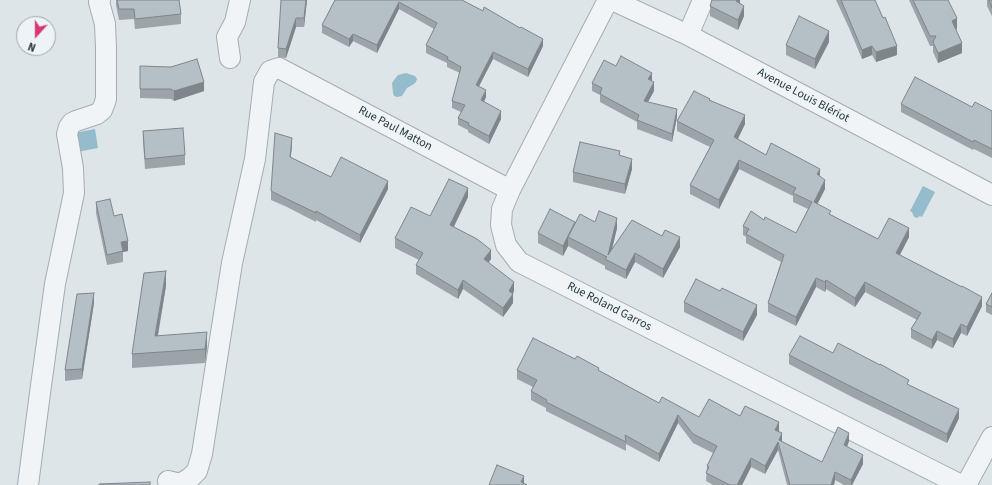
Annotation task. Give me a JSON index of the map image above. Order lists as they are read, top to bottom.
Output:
{
  "streets": {
    "street": ["Avenue Louis Blériot", "Rue Paul Matton", "Rue Roland Garros"]
  },
  "crossings": [
    ["Rue Paul Matton", "Rue Roland Garros"]
  ],
  "north": "bottom"
}
